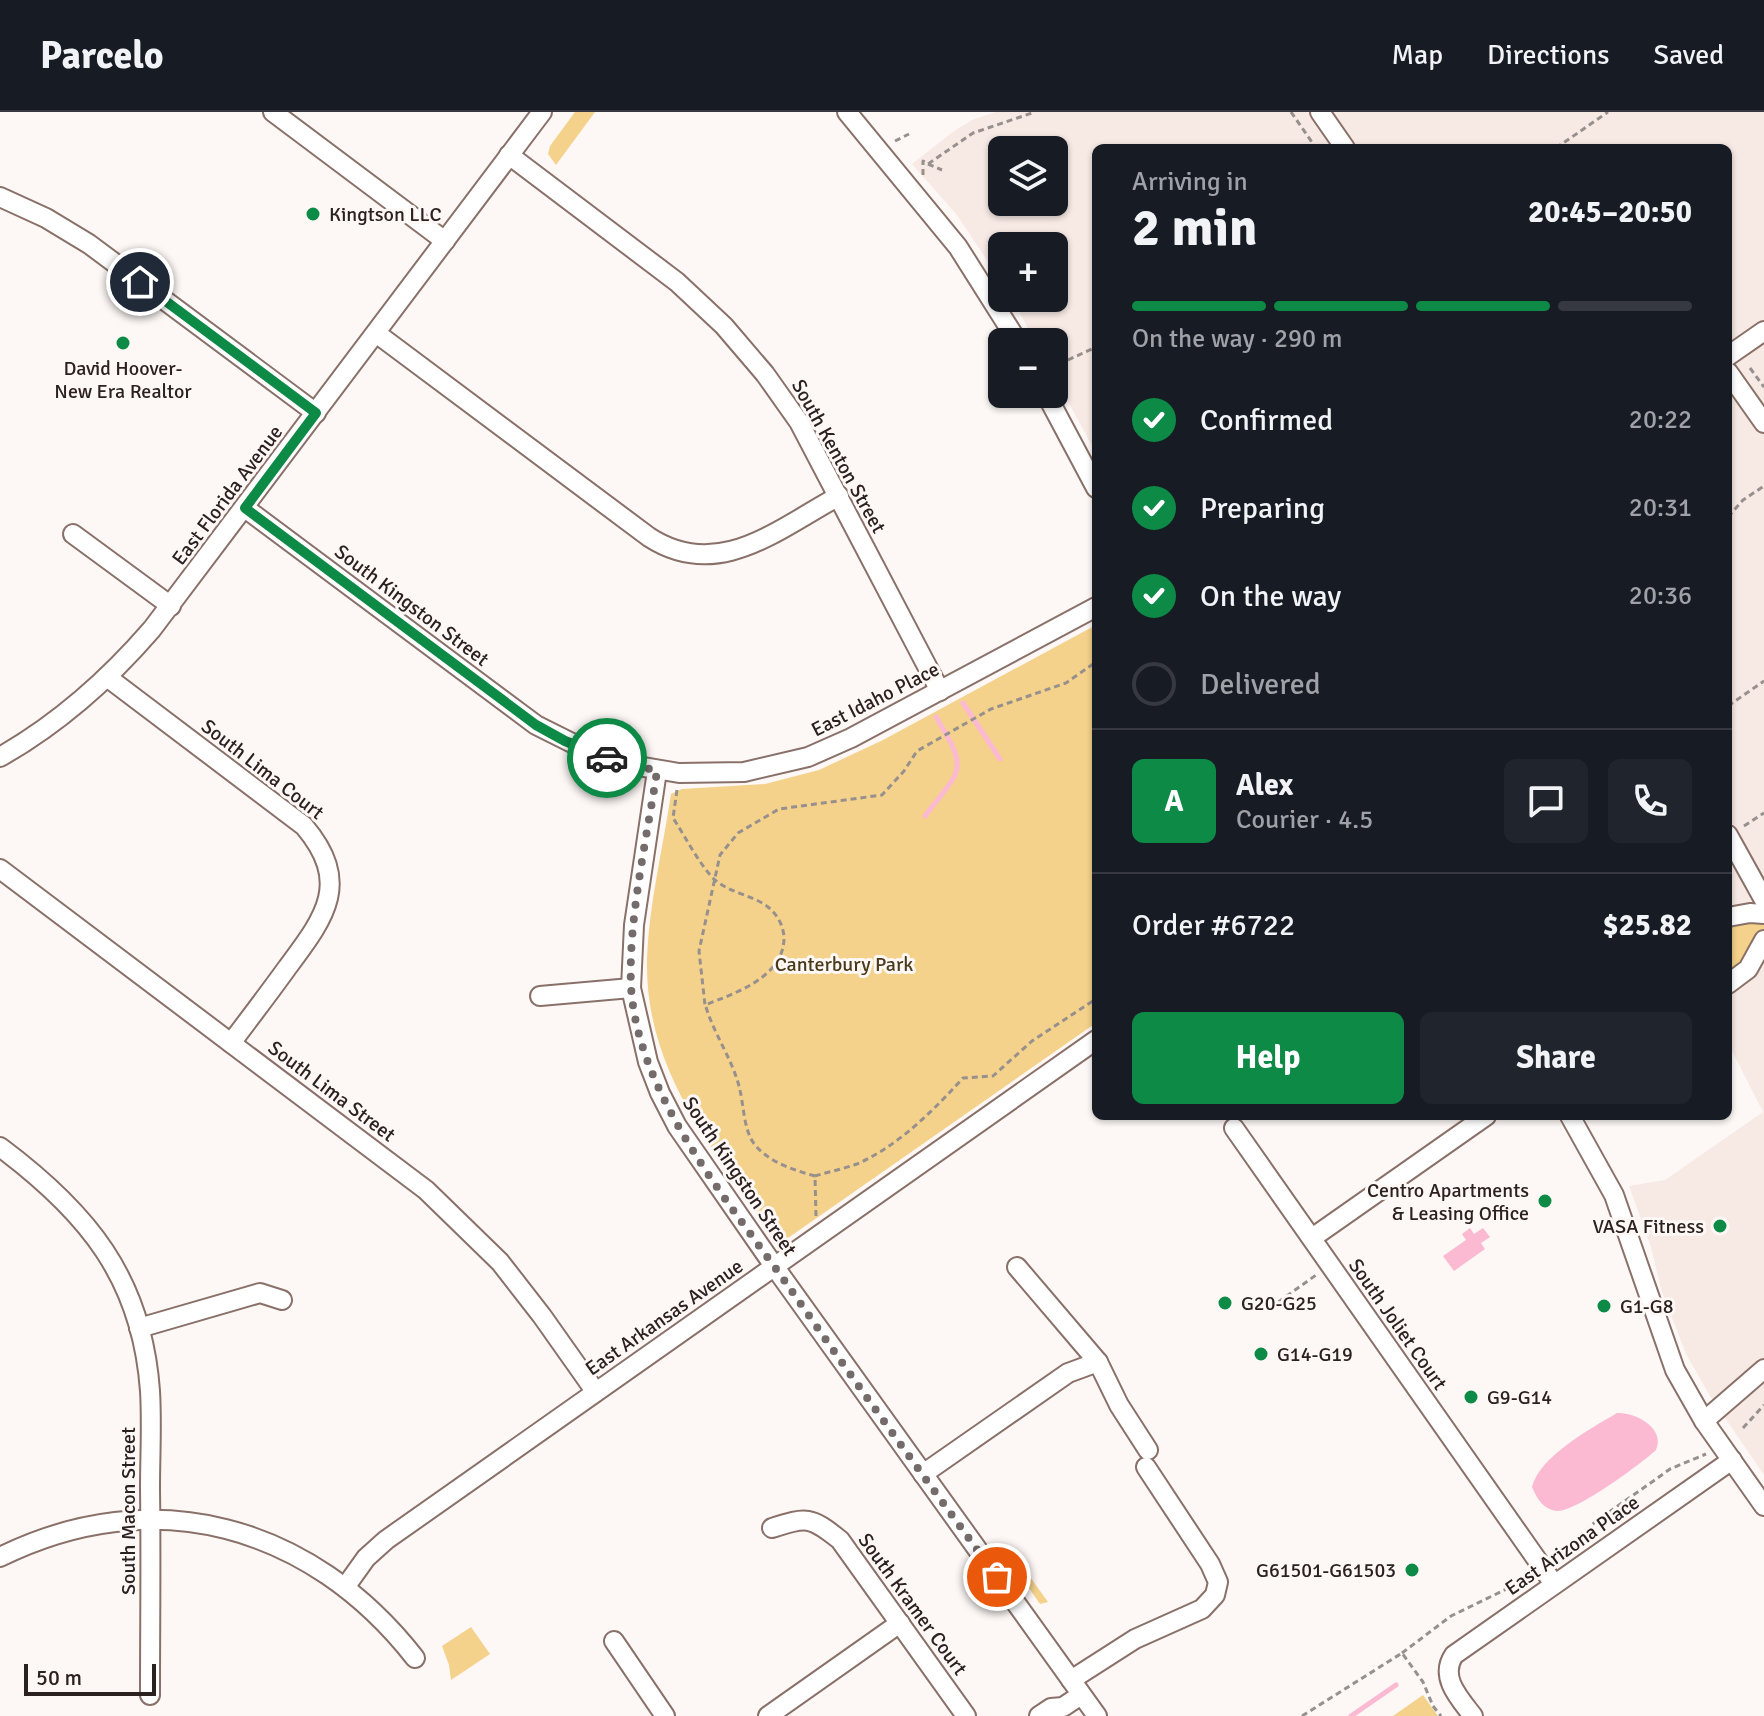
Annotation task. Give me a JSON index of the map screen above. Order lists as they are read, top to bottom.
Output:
{
  "streets": {
    "street": [
      "South Kenton Street",
      "East Florida Avenue",
      "South Kingston Street",
      "East Idaho Place",
      "South Lima Court",
      "South Lima Street",
      "East Arkansas Avenue",
      "South Joliet Court",
      "South Macon Street",
      "East Arizona Place",
      "South Kramer Court"
    ]
  },
  "crossings": [
    ["South Kenton Street", "East Florida Avenue"],
    ["South Kenton Street", "East Idaho Place"],
    ["East Florida Avenue", "South Kingston Street"],
    ["East Florida Avenue", "South Lima Court"],
    ["South Kingston Street", "East Idaho Place"],
    ["South Kingston Street", "East Arkansas Avenue"],
    ["South Lima Court", "South Lima Street"],
    ["South Lima Street", "East Arkansas Avenue"],
    ["South Joliet Court", "East Arizona Place"]
  ],
  "parks": ["Canterbury Park"],
  "places": [
    "Kingtson LLC",
    "David Hoover- New Era Realtor",
    "Centro Apartments & Leasing Office",
    "VASA Fitness",
    "G20-G25",
    "G1-G8",
    "G14-G19",
    "G9-G14",
    "G61501-G61503"
  ],
  "scale_bar": "50 m",
  "page": {
    "header": "Parcelo",
    "nav": ["Map", "Directions", "Saved"],
    "map_buttons": ["+", "−"],
    "heading": ["2 min", "Arriving in", "20:45–20:50"],
    "panel": [
      "Alex",
      "Courier · 4.5",
      "Order #6722",
      "$25.82"
    ],
    "bar": "On the way · 290 m",
    "list": [
      ["Confirmed", "20:22"],
      ["Preparing", "20:31"],
      ["On the way", "20:36"],
      "Delivered"
    ],
    "round": "A",
    "buttons": ["Help", "Share"],
    "scale": "50 m"
  }
}
